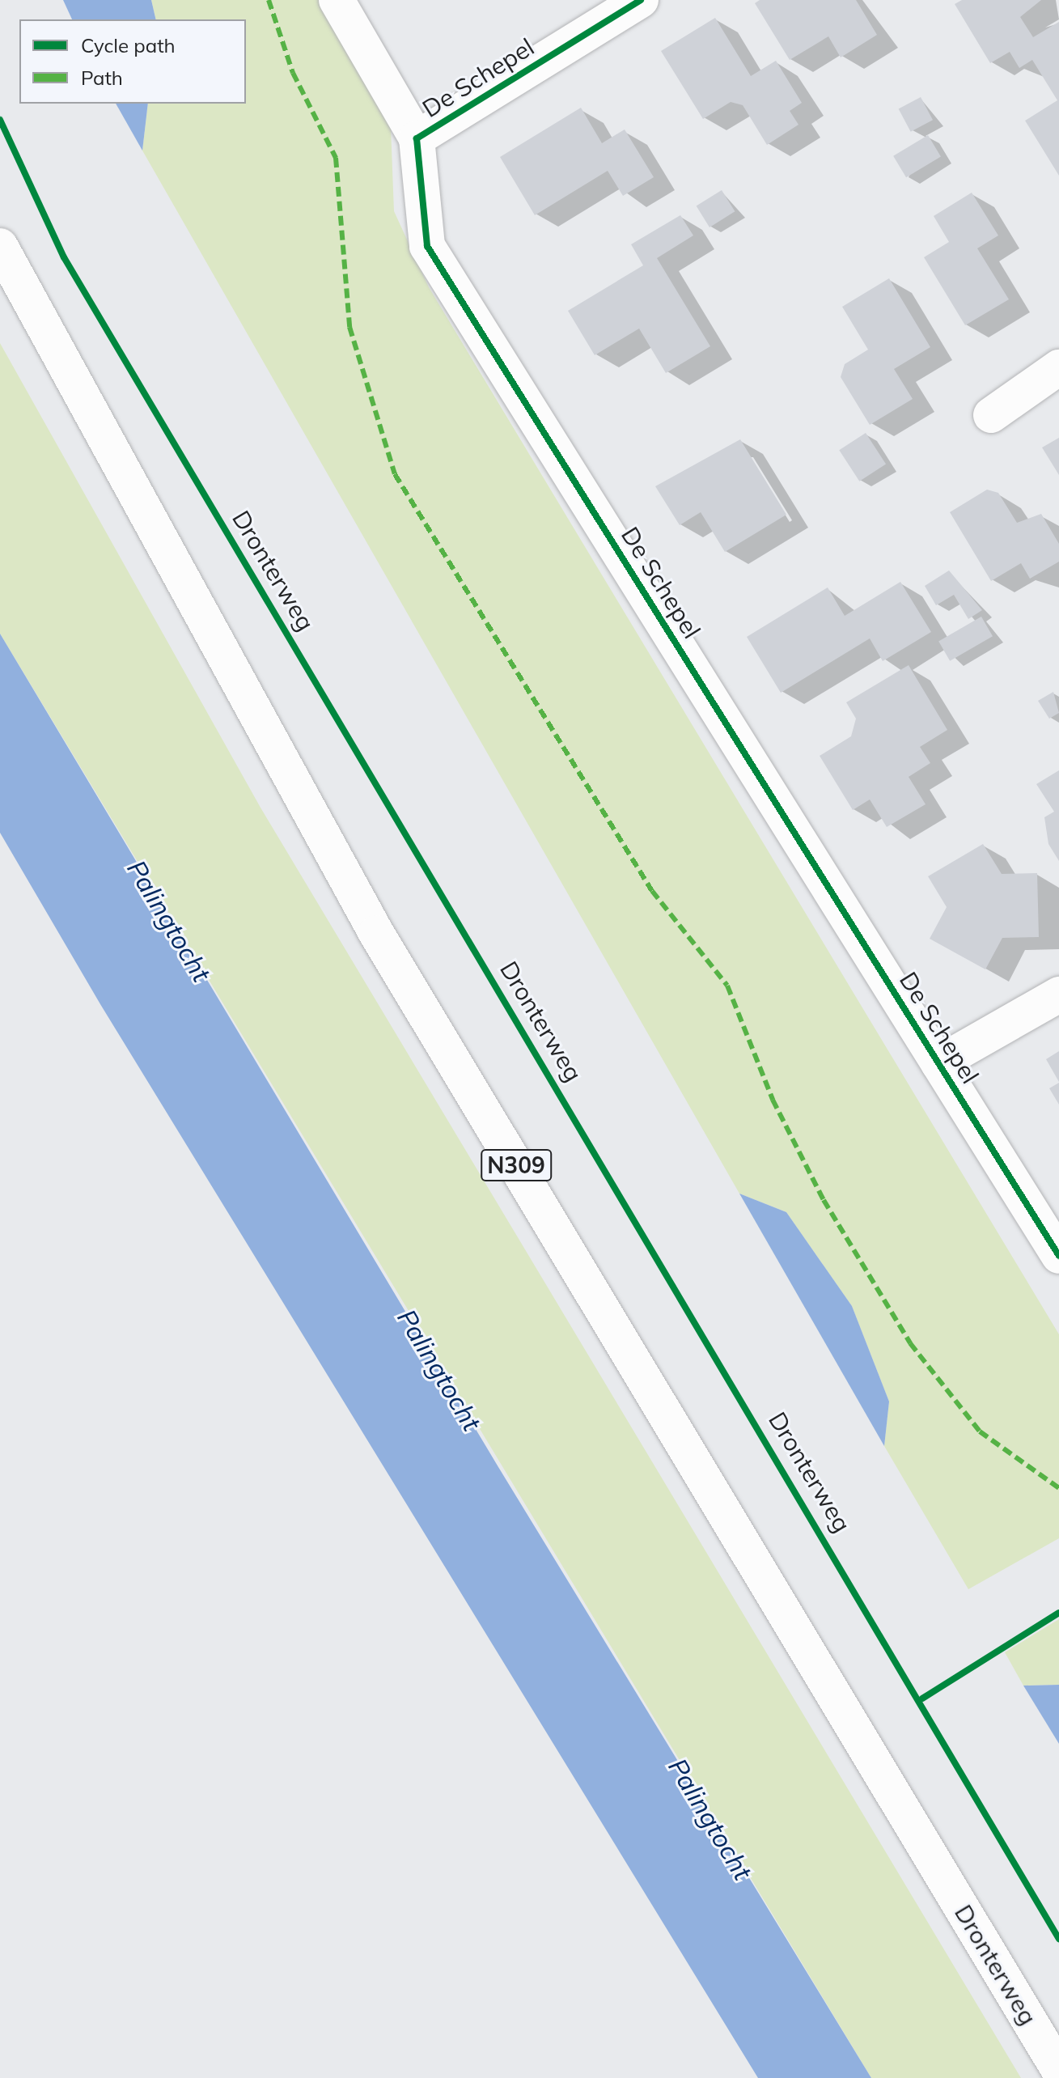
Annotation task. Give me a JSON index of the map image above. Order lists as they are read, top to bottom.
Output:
{
  "streets": {
    "main road": ["De Schepel", "Dronterweg", "N309"]
  },
  "water": ["Palingtocht"],
  "legend": ["Cycle path", "Path"]
}
